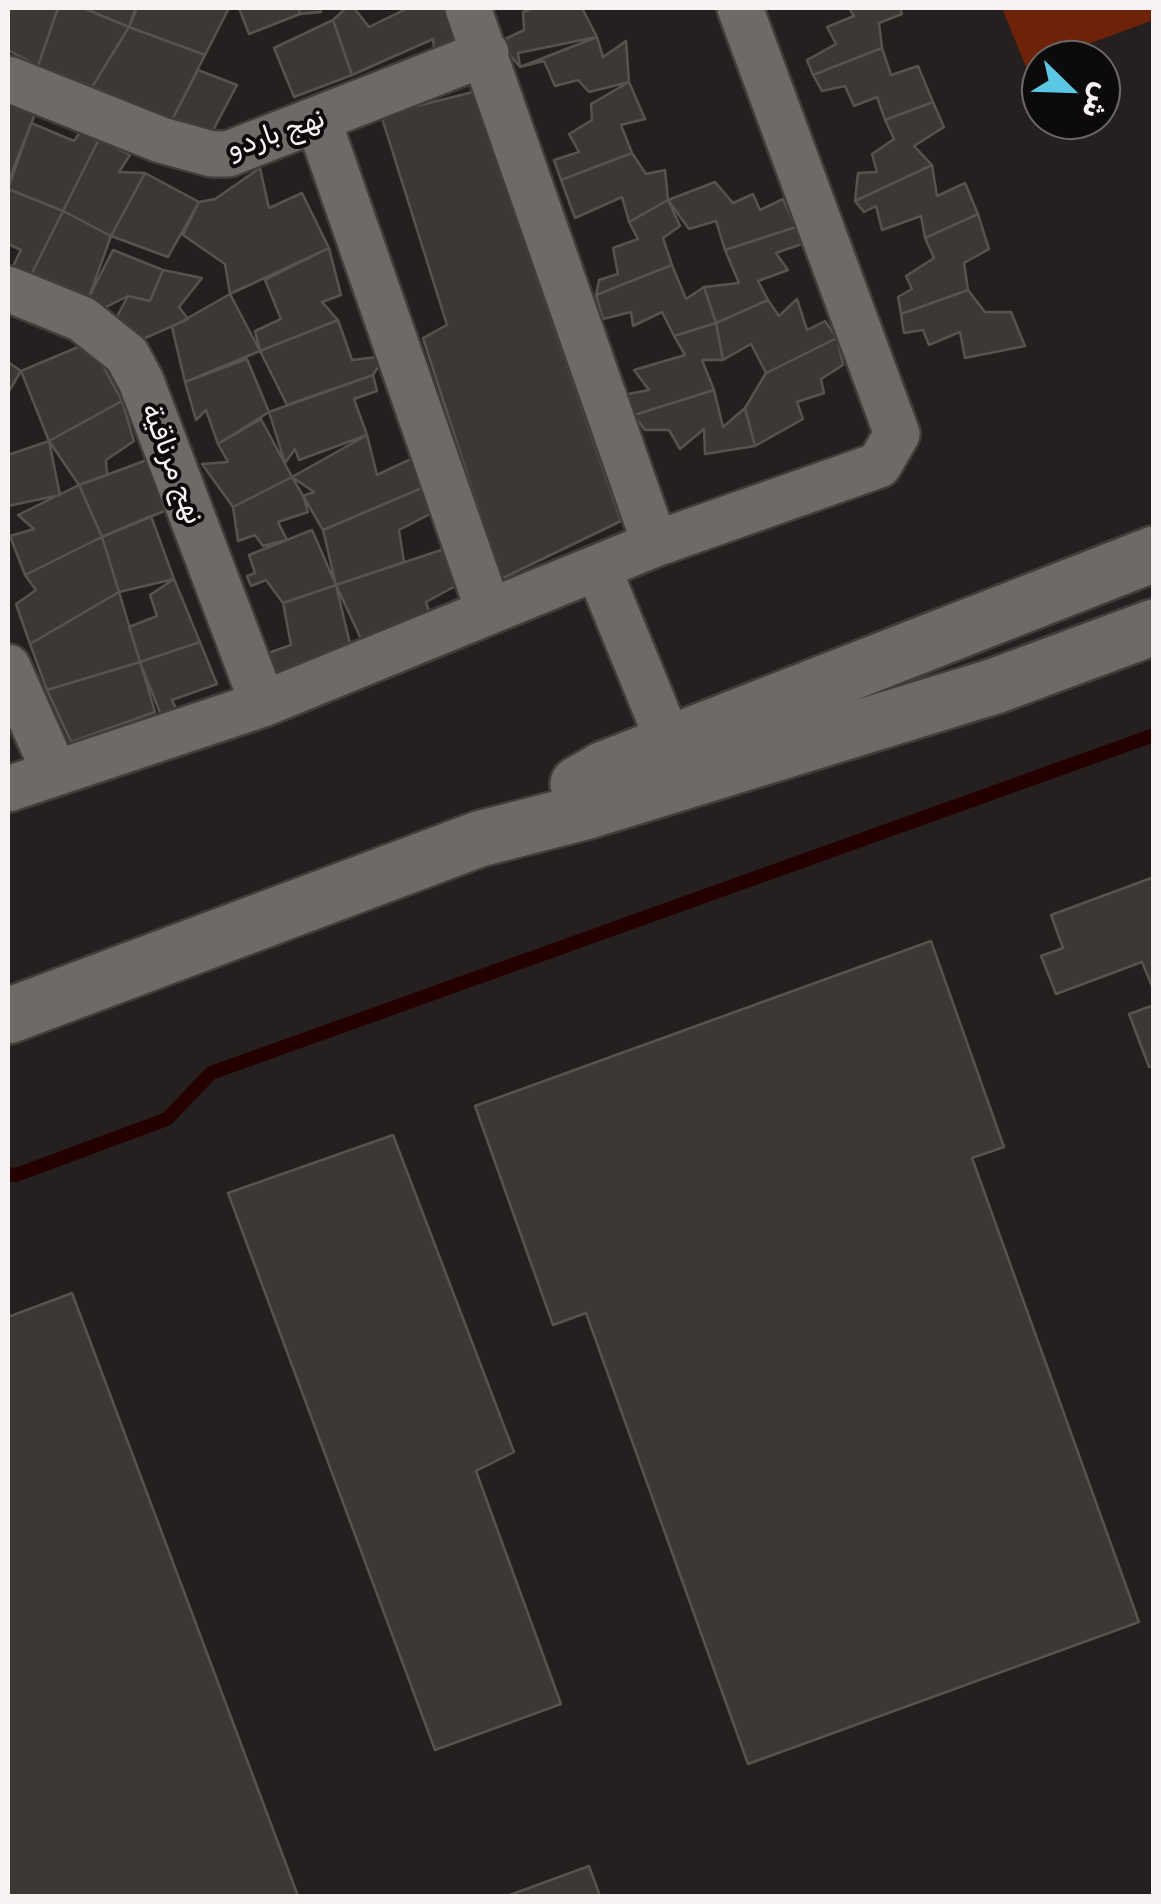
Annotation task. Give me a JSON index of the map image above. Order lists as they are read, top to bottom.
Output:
{
  "streets": {
    "street": ["نهج باردو", "نهج مرناقية"]
  },
  "north": "bottom right"
}
